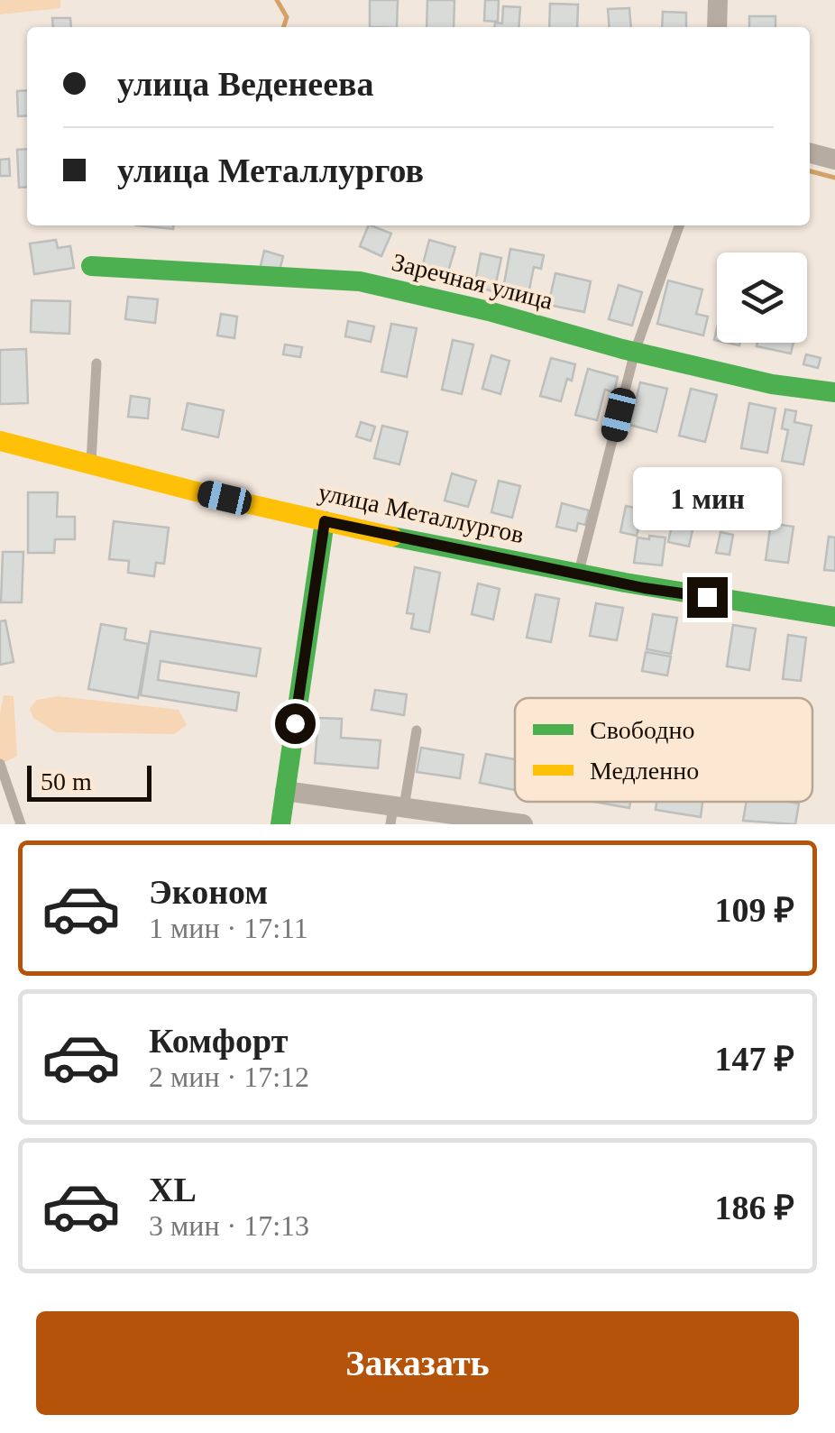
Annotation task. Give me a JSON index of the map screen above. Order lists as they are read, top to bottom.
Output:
{
  "streets": {
    "street": ["Заречная улица", "улица Металлургов"]
  },
  "legend": ["Свободно", "Медленно"],
  "scale_bar": "50 m",
  "page": {
    "banner": ["улица Веденеева", "улица Металлургов"],
    "bubble": "1 мин",
    "scale": "50 m",
    "list": [
      {
        "name": "Эконом",
        "note": "1 мин · 17:11",
        "value": "109 ₽"
      },
      {
        "name": "Комфорт",
        "note": "2 мин · 17:12",
        "value": "147 ₽"
      },
      {
        "name": "XL",
        "note": "3 мин · 17:13",
        "value": "186 ₽"
      }
    ],
    "buttons": "Заказать"
  }
}
